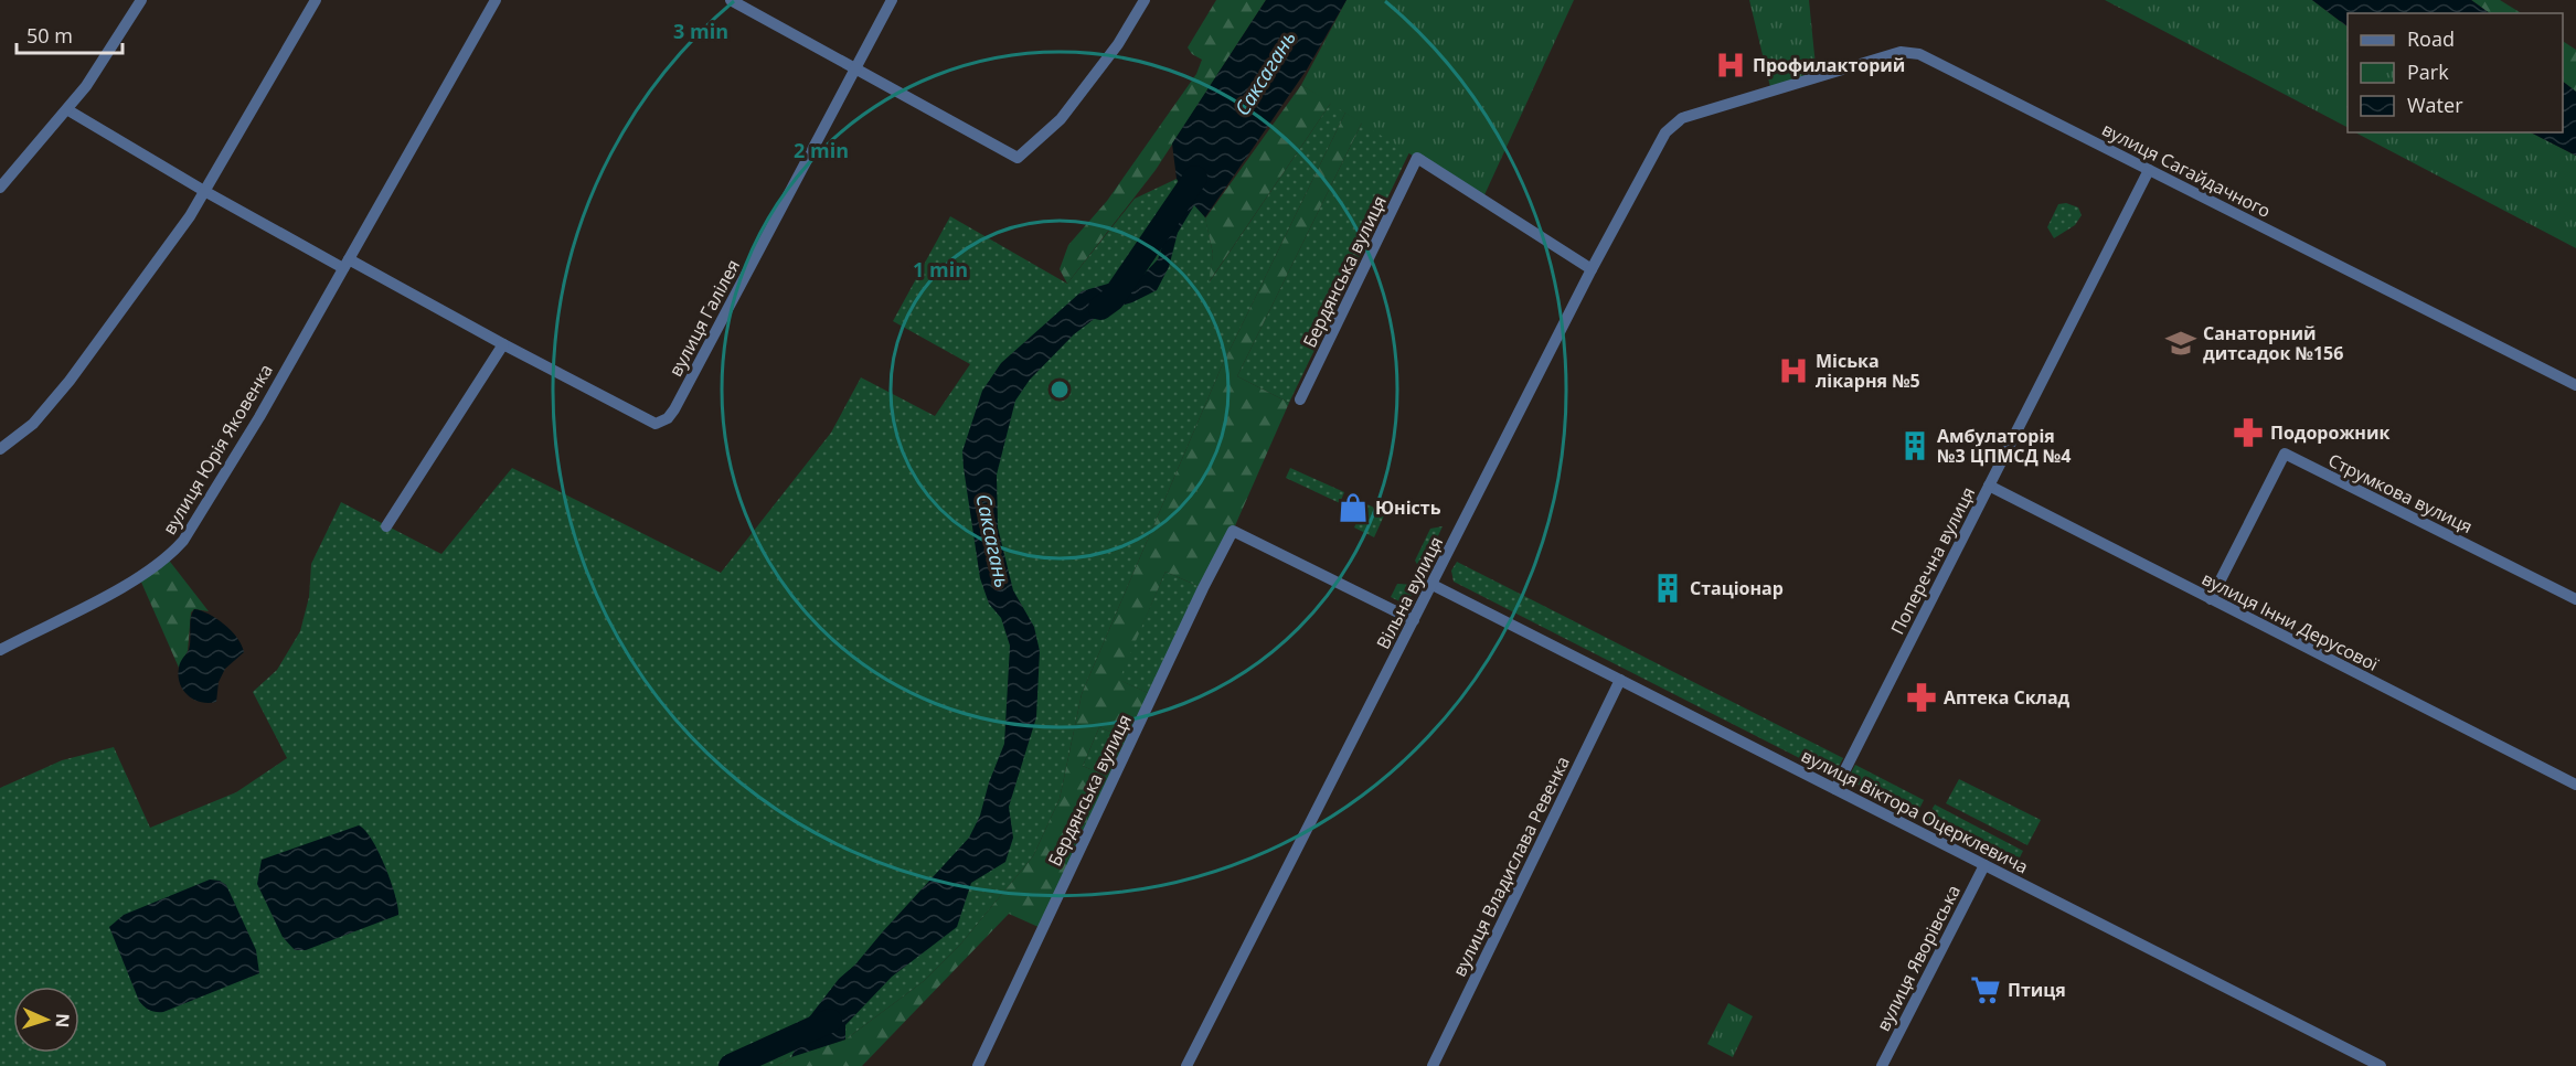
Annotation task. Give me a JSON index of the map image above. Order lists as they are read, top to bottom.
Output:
{
  "streets": {
    "street": [
      "вулиця Сагайдачного",
      "Бердянська вулиця",
      "вулиця Галілея",
      "вулиця Юрія Яковенка",
      "Струмкова вулиця",
      "Поперечна вулиця",
      "Вільна вулиця",
      "вулиця Інни Дерусової",
      "вулиця Віктора Оцерклевича",
      "вулиця Владислава Ревенка",
      "вулиця Яворівська"
    ]
  },
  "crossings": [
    ["вулиця Сагайдачного", "Поперечна вулиця"],
    ["вулиця Сагайдачного", "Вільна вулиця"],
    ["Бердянська вулиця", "Вільна вулиця"],
    ["Струмкова вулиця", "вулиця Інни Дерусової"],
    ["Поперечна вулиця", "вулиця Інни Дерусової"],
    ["Поперечна вулиця", "вулиця Віктора Оцерклевича"],
    ["Вільна вулиця", "вулиця Віктора Оцерклевича"],
    ["вулиця Віктора Оцерклевича", "вулиця Владислава Ревенка"],
    ["вулиця Віктора Оцерклевича", "вулиця Яворівська"]
  ],
  "water": ["Саксагань"],
  "places": {
    "hospital": ["Профилакторий", "Міська лікарня №5"],
    "school or university": ["Санаторний дитсадок №156"],
    "pharmacy": ["Подорожник", "Аптека Склад"],
    "building": ["Амбулаторія №3 ЦПМСД №4", "Стаціонар"],
    "shop": ["Юність"],
    "supermarket": ["Птиця"]
  },
  "legend": ["Road", "Park", "Water"],
  "scale_bar": "50 m",
  "north": "right",
  "rings": ["3 min", "2 min", "1 min"]
}
